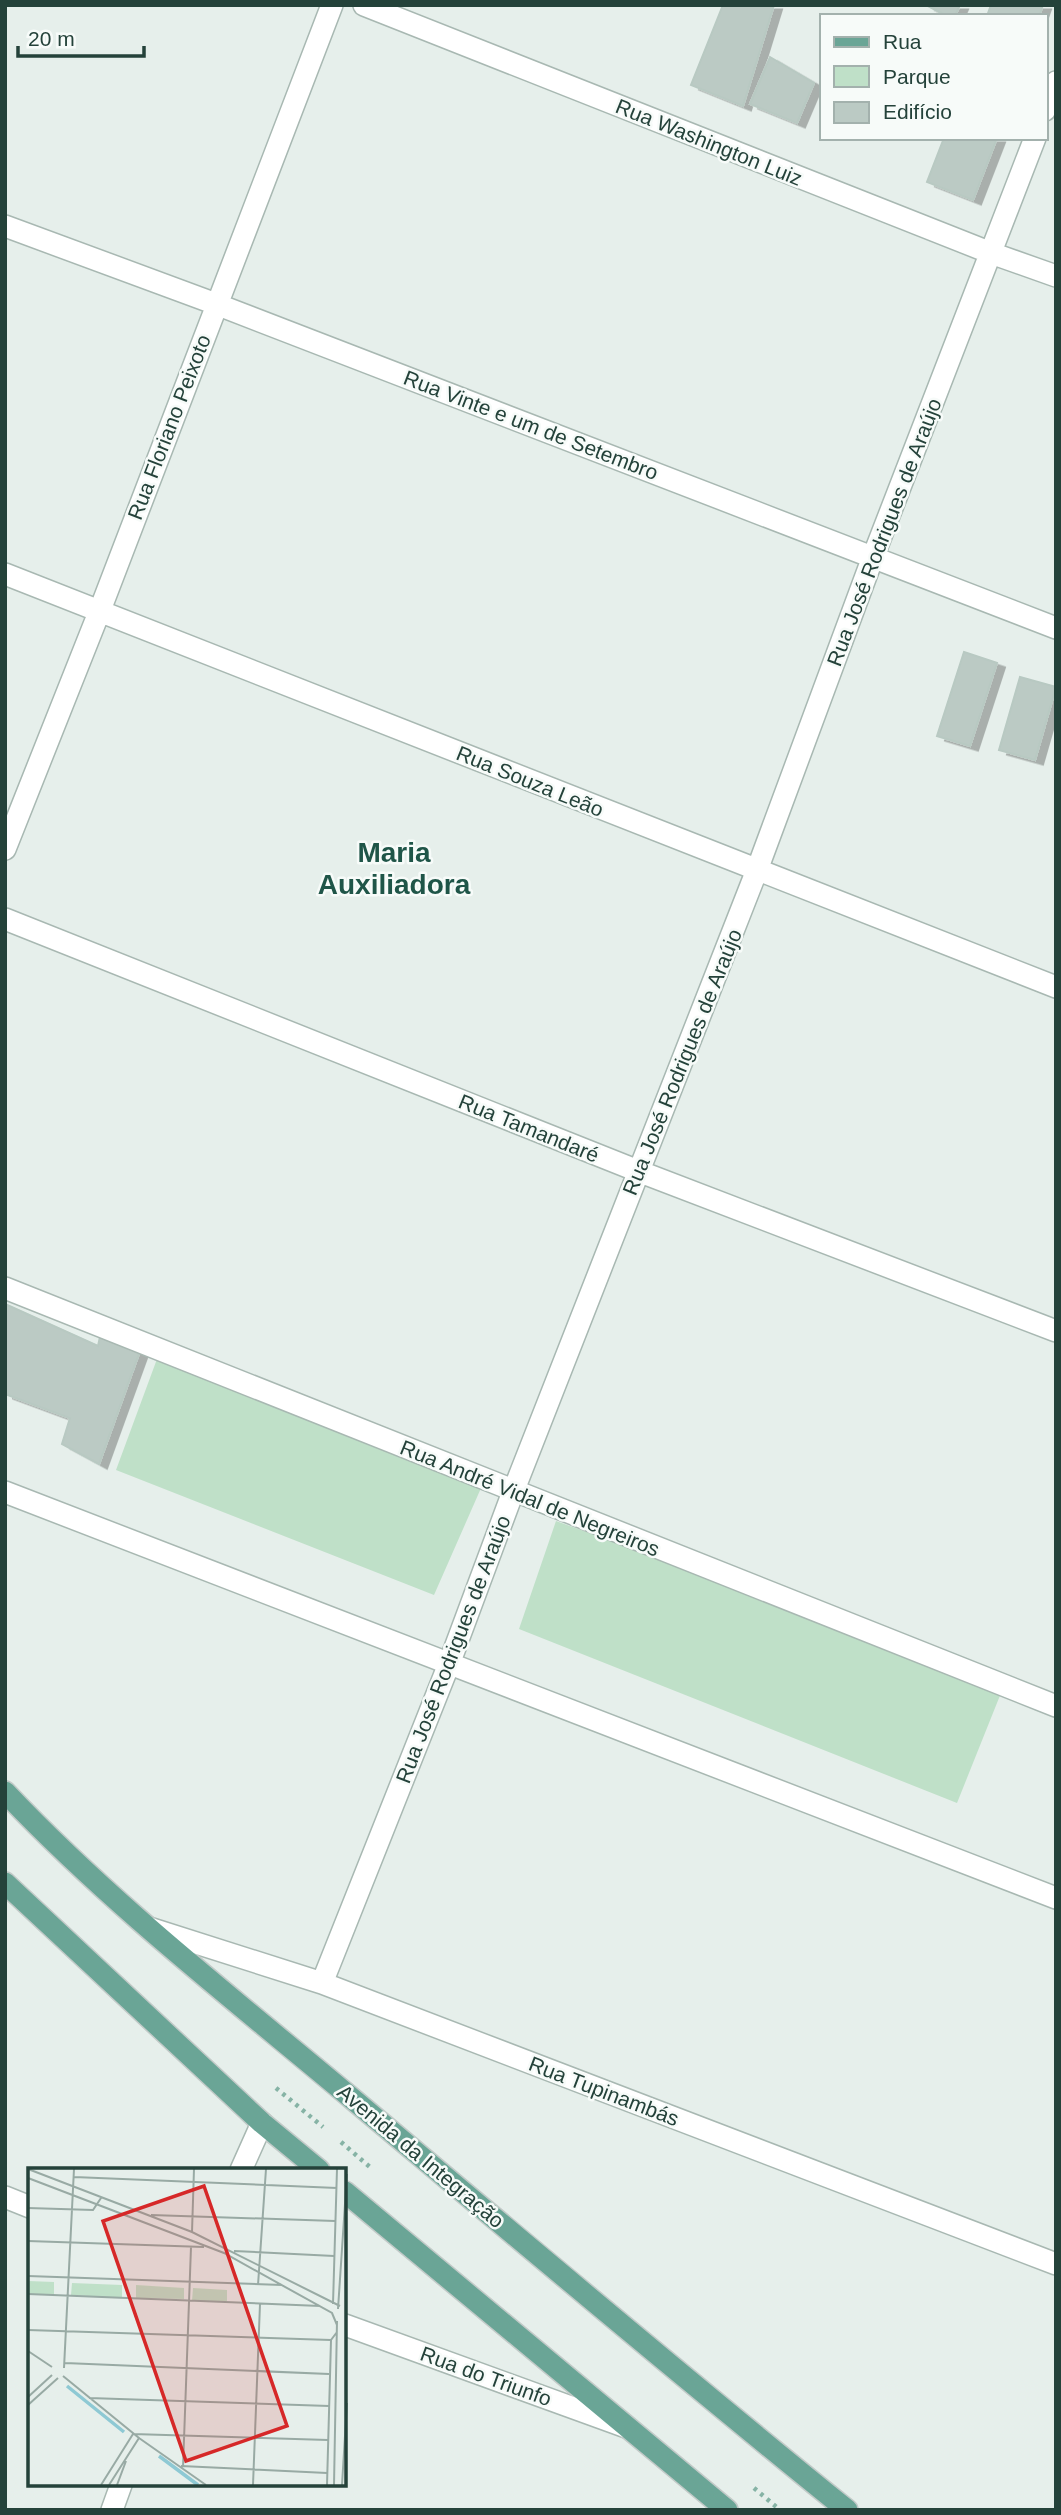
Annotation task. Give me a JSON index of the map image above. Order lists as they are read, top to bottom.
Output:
{
  "streets": {
    "main road": ["Avenida da Integração"],
    "street": [
      "Rua Washington Luiz",
      "Rua Vinte e um de Setembro",
      "Rua Floriano Peixoto",
      "Rua José Rodrigues de Araújo",
      "Rua Souza Leão",
      "Rua Tamandaré",
      "Rua André Vidal de Negreiros",
      "Rua Tupinambás",
      "Rua do Triunfo"
    ]
  },
  "crossings": [
    ["Rua Washington Luiz", "Rua José Rodrigues de Araújo"],
    ["Rua Vinte e um de Setembro", "Rua Floriano Peixoto"],
    ["Rua Vinte e um de Setembro", "Rua José Rodrigues de Araújo"],
    ["Rua Floriano Peixoto", "Rua Souza Leão"],
    ["Rua José Rodrigues de Araújo", "Rua Souza Leão"],
    ["Rua José Rodrigues de Araújo", "Rua Tamandaré"],
    ["Rua José Rodrigues de Araújo", "Rua André Vidal de Negreiros"],
    ["Rua José Rodrigues de Araújo", "Rua Tupinambás"],
    ["Rua Tupinambás", "Avenida da Integração"]
  ],
  "districts": ["Maria Auxiliadora"],
  "legend": ["Rua", "Parque", "Edifício"],
  "scale_bar": "20 m"
}
